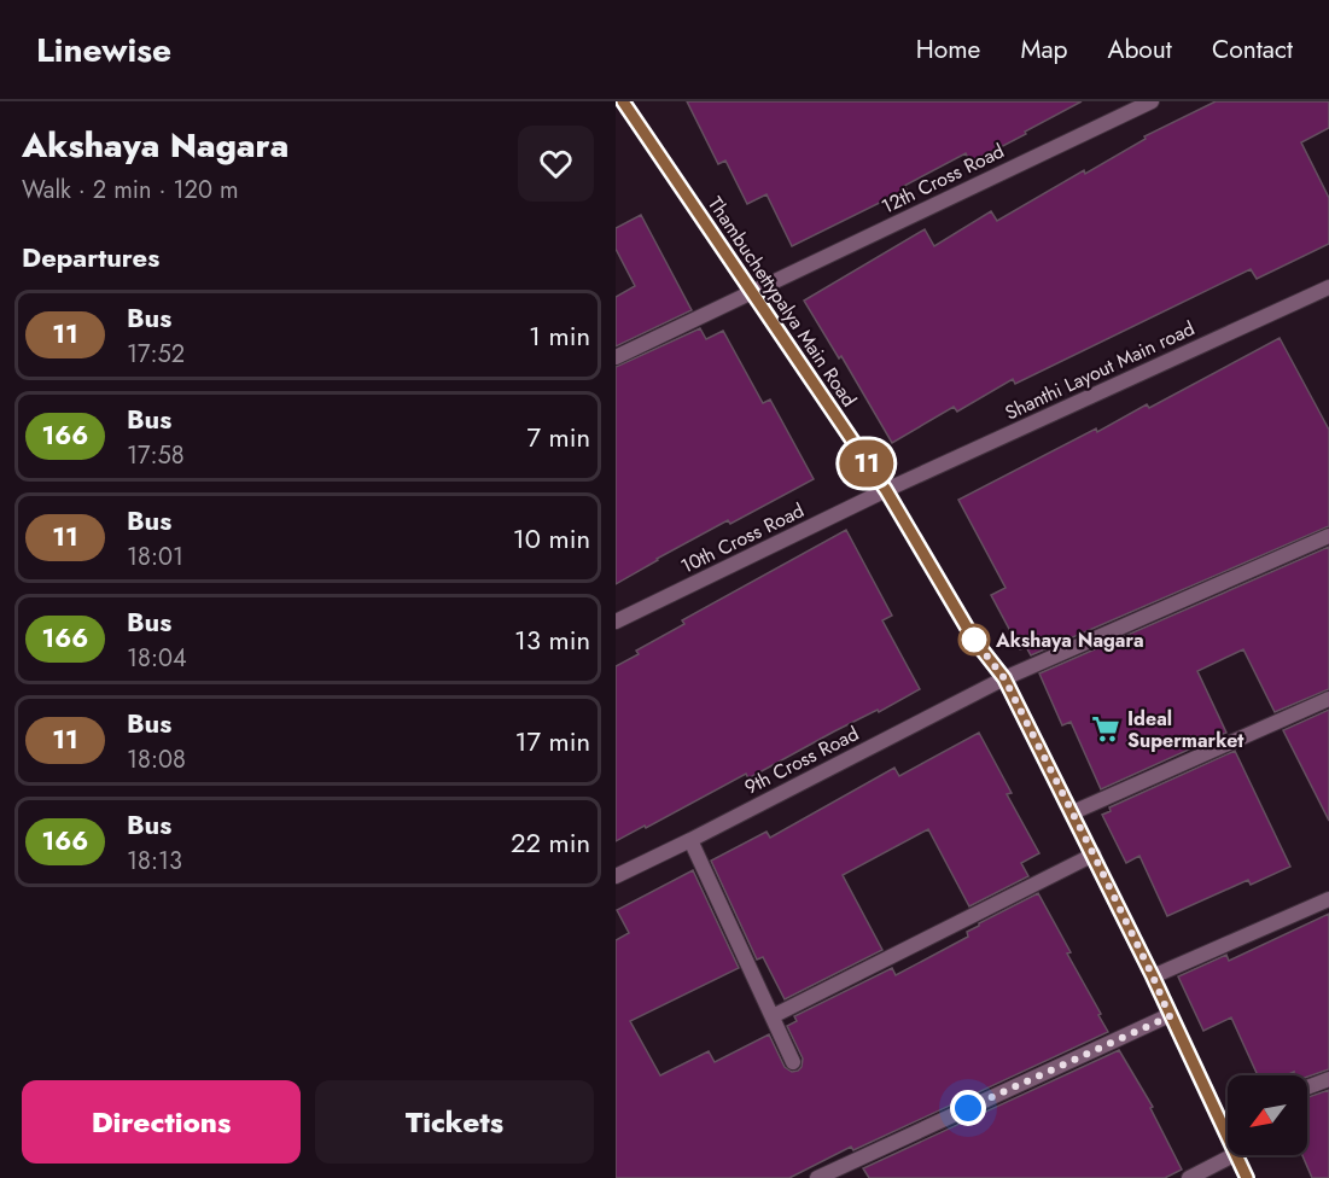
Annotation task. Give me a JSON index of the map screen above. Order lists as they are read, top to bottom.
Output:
{
  "streets": {
    "main road": ["Thambuchettypalya Main Road"],
    "street": [
      "12th Cross Road",
      "Shanthi Layout Main road",
      "10th Cross Road",
      "9th Cross Road"
    ]
  },
  "crossings": [
    ["12th Cross Road", "Thambuchettypalya Main Road"],
    ["Thambuchettypalya Main Road", "Shanthi Layout Main road"],
    ["Thambuchettypalya Main Road", "10th Cross Road"],
    ["Thambuchettypalya Main Road", "9th Cross Road"],
    ["Shanthi Layout Main road", "10th Cross Road"]
  ],
  "places": {
    "other": ["Akshaya Nagara"],
    "supermarket": ["Ideal Supermarket"]
  },
  "lines": ["bus line 11"],
  "north": "bottom left",
  "page": {
    "header": "Linewise",
    "nav": [
      "Home",
      "Map",
      "About",
      "Contact"
    ],
    "heading": [
      ["Akshaya Nagara", "Walk · 2 min · 120 m"],
      "Departures"
    ],
    "on_map": "11",
    "list": [
      {
        "mark": "11",
        "name": "Bus",
        "note": "17:52",
        "value": "1 min"
      },
      {
        "mark": "166",
        "name": "Bus",
        "note": "17:58",
        "value": "7 min"
      },
      {
        "mark": "11",
        "name": "Bus",
        "note": "18:01",
        "value": "10 min"
      },
      {
        "mark": "166",
        "name": "Bus",
        "note": "18:04",
        "value": "13 min"
      },
      {
        "mark": "11",
        "name": "Bus",
        "note": "18:08",
        "value": "17 min"
      },
      {
        "mark": "166",
        "name": "Bus",
        "note": "18:13",
        "value": "22 min"
      }
    ],
    "buttons": ["Directions", "Tickets"]
  }
}
